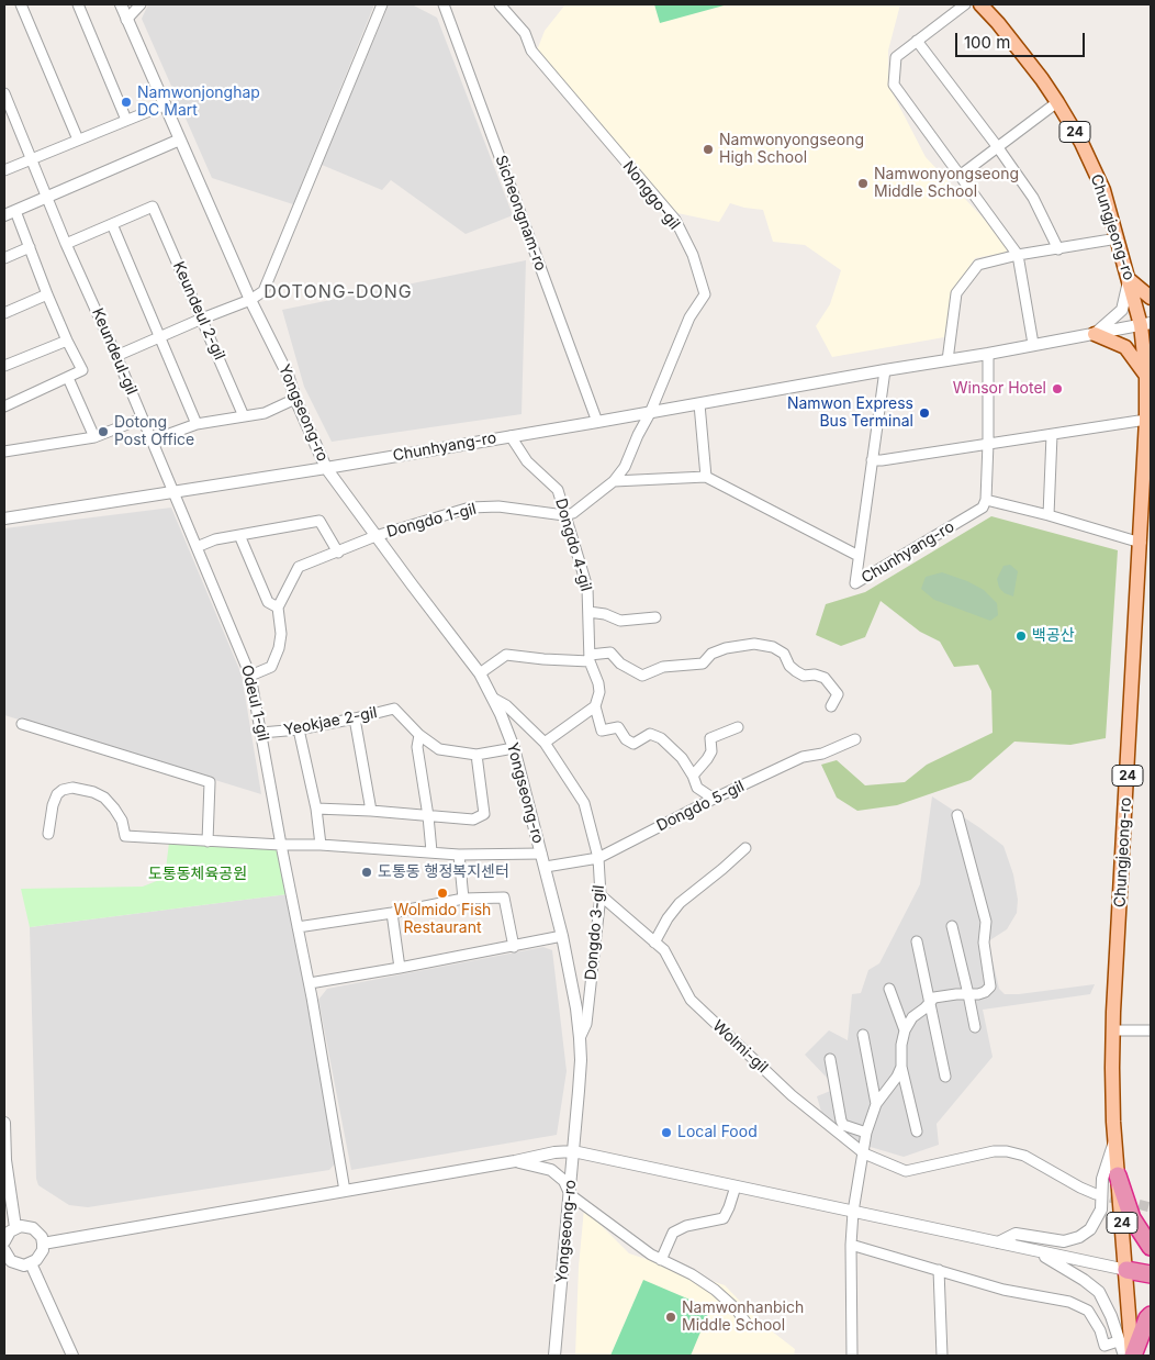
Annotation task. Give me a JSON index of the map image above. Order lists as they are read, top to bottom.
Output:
{
  "streets": {
    "main road": ["24", "Chungjeong-ro"],
    "street": [
      "Nonggo-gil",
      "Sicheongnam-ro",
      "Keundeul 2-gil",
      "Keundeul-gil",
      "Yongseong-ro",
      "Chunhyang-ro",
      "Dongdo 1-gil",
      "Dongdo 4-gil",
      "Odeul 1-gil",
      "Yeokjae 2-gil",
      "Dongdo 5-gil",
      "Dongdo 3-gil",
      "Wolmi-gil"
    ]
  },
  "crossings": [
    ["Nonggo-gil", "Chunhyang-ro"],
    ["Sicheongnam-ro", "Chunhyang-ro"],
    ["Chungjeong-ro", "Chunhyang-ro"],
    ["Keundeul-gil", "Chunhyang-ro"],
    ["Keundeul-gil", "Odeul 1-gil"],
    ["Yongseong-ro", "Chunhyang-ro"],
    ["Yongseong-ro", "Dongdo 1-gil"],
    ["Yongseong-ro", "Yeokjae 2-gil"],
    ["Yongseong-ro", "Dongdo 5-gil"],
    ["Yongseong-ro", "Dongdo 3-gil"],
    ["Chunhyang-ro", "Dongdo 4-gil"],
    ["Chunhyang-ro", "Odeul 1-gil"],
    ["Dongdo 1-gil", "Dongdo 4-gil"],
    ["Odeul 1-gil", "Yeokjae 2-gil"],
    ["Dongdo 5-gil", "Dongdo 3-gil"],
    ["Dongdo 3-gil", "Wolmi-gil"]
  ],
  "districts": ["DOTONG-DONG"],
  "parks": ["도통동체육공원"],
  "places": [
    "Namwonjonghap DC Mart",
    "Namwonyongseong High School",
    "Namwonyongseong Middle School",
    "Winsor Hotel",
    "Namwon Express Bus Terminal",
    "Dotong Post Office",
    "백공산",
    "도통동 행정복지센터",
    "Wolmido Fish Restaurant",
    "Local Food",
    "Namwonhanbich Middle School"
  ],
  "scale_bar": "100 m"
}
